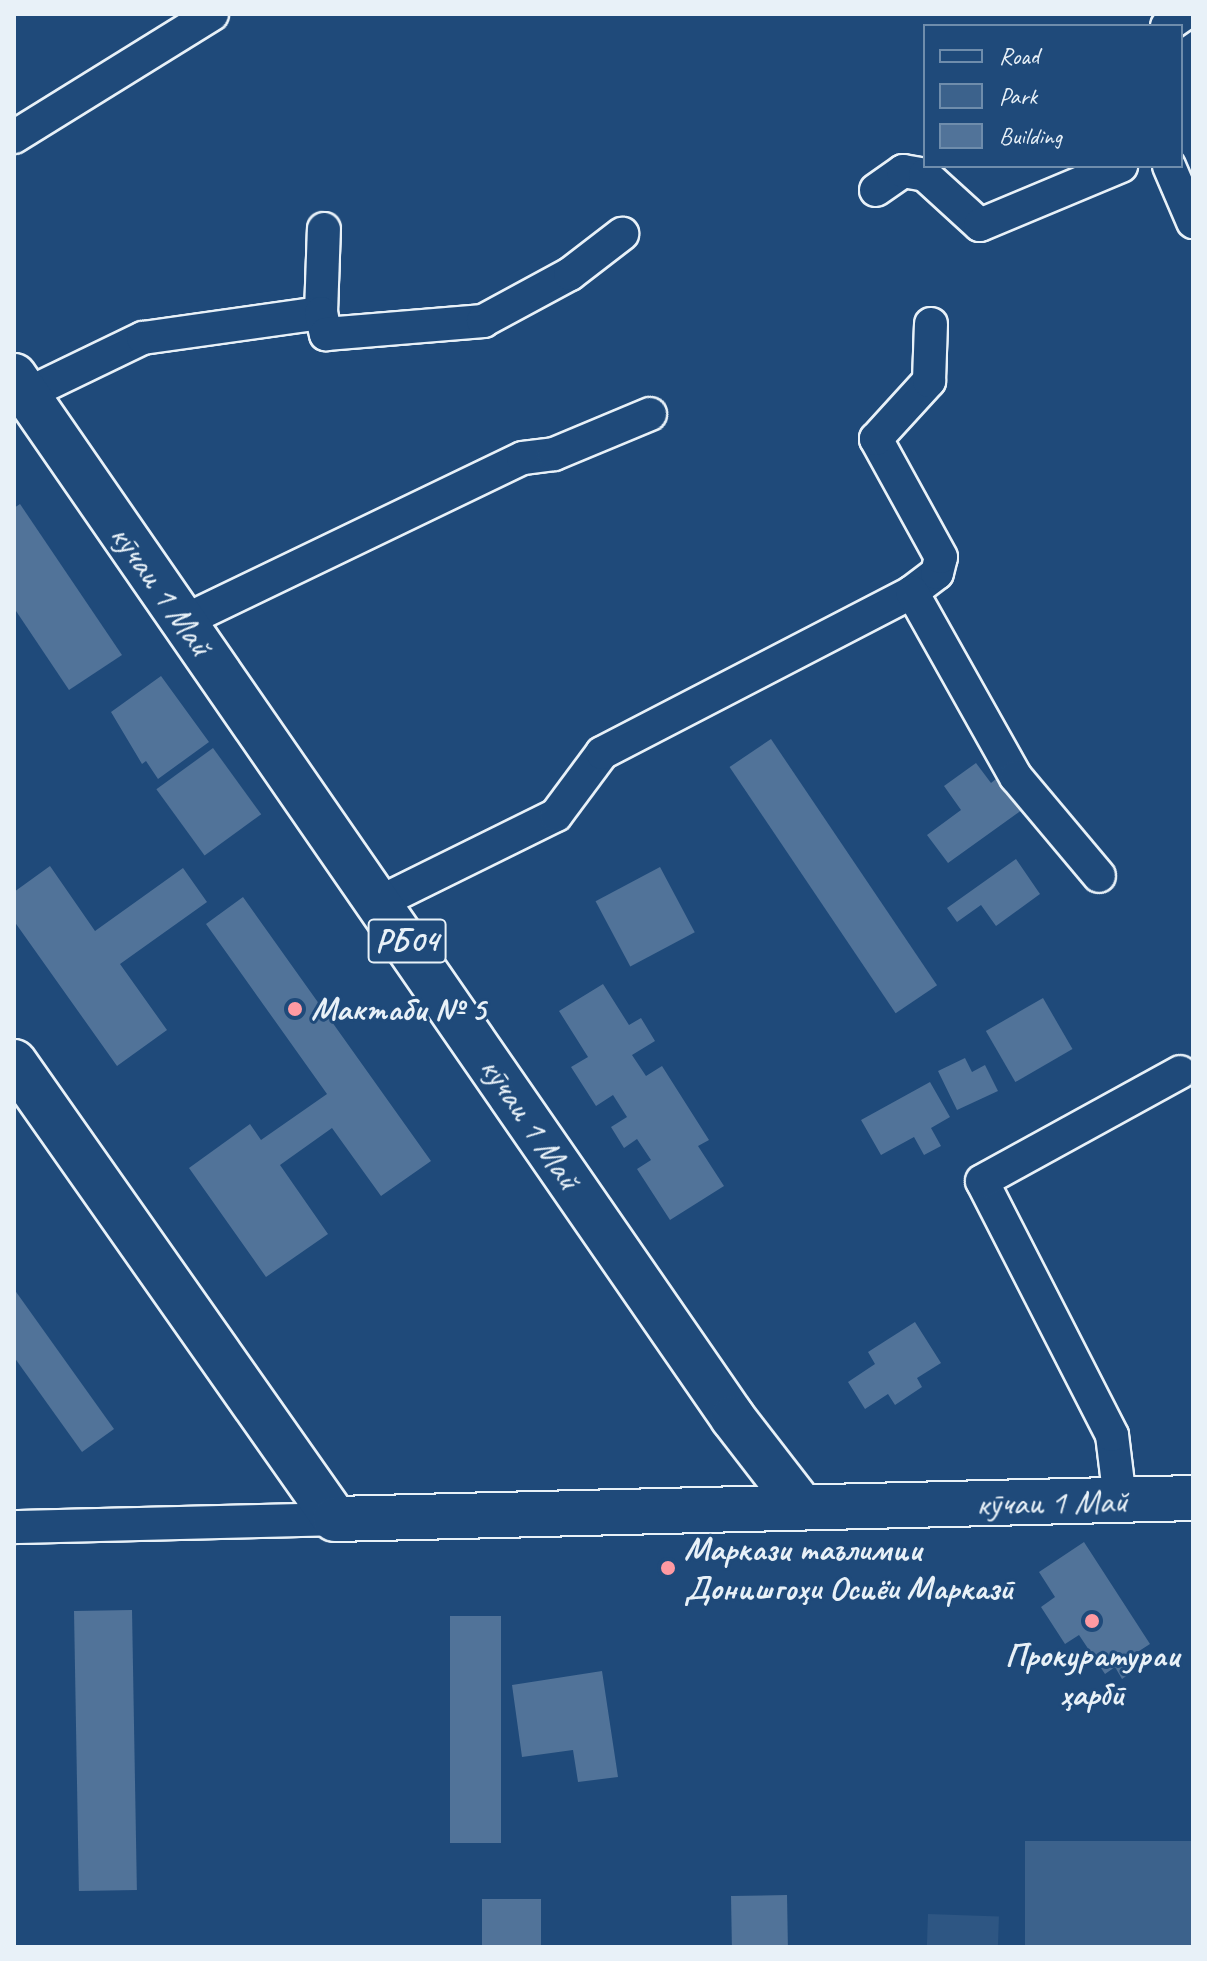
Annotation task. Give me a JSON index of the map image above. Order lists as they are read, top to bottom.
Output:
{
  "streets": {
    "main road": ["кӯчаи 1 Май", "РБ04"]
  },
  "places": ["Мактаби № 5", "Маркази таълимии Донишгоҳи Осиёи Марказӣ", "Прокуратураи ҳарбӣ"],
  "legend": ["Road", "Park", "Building"]
}
